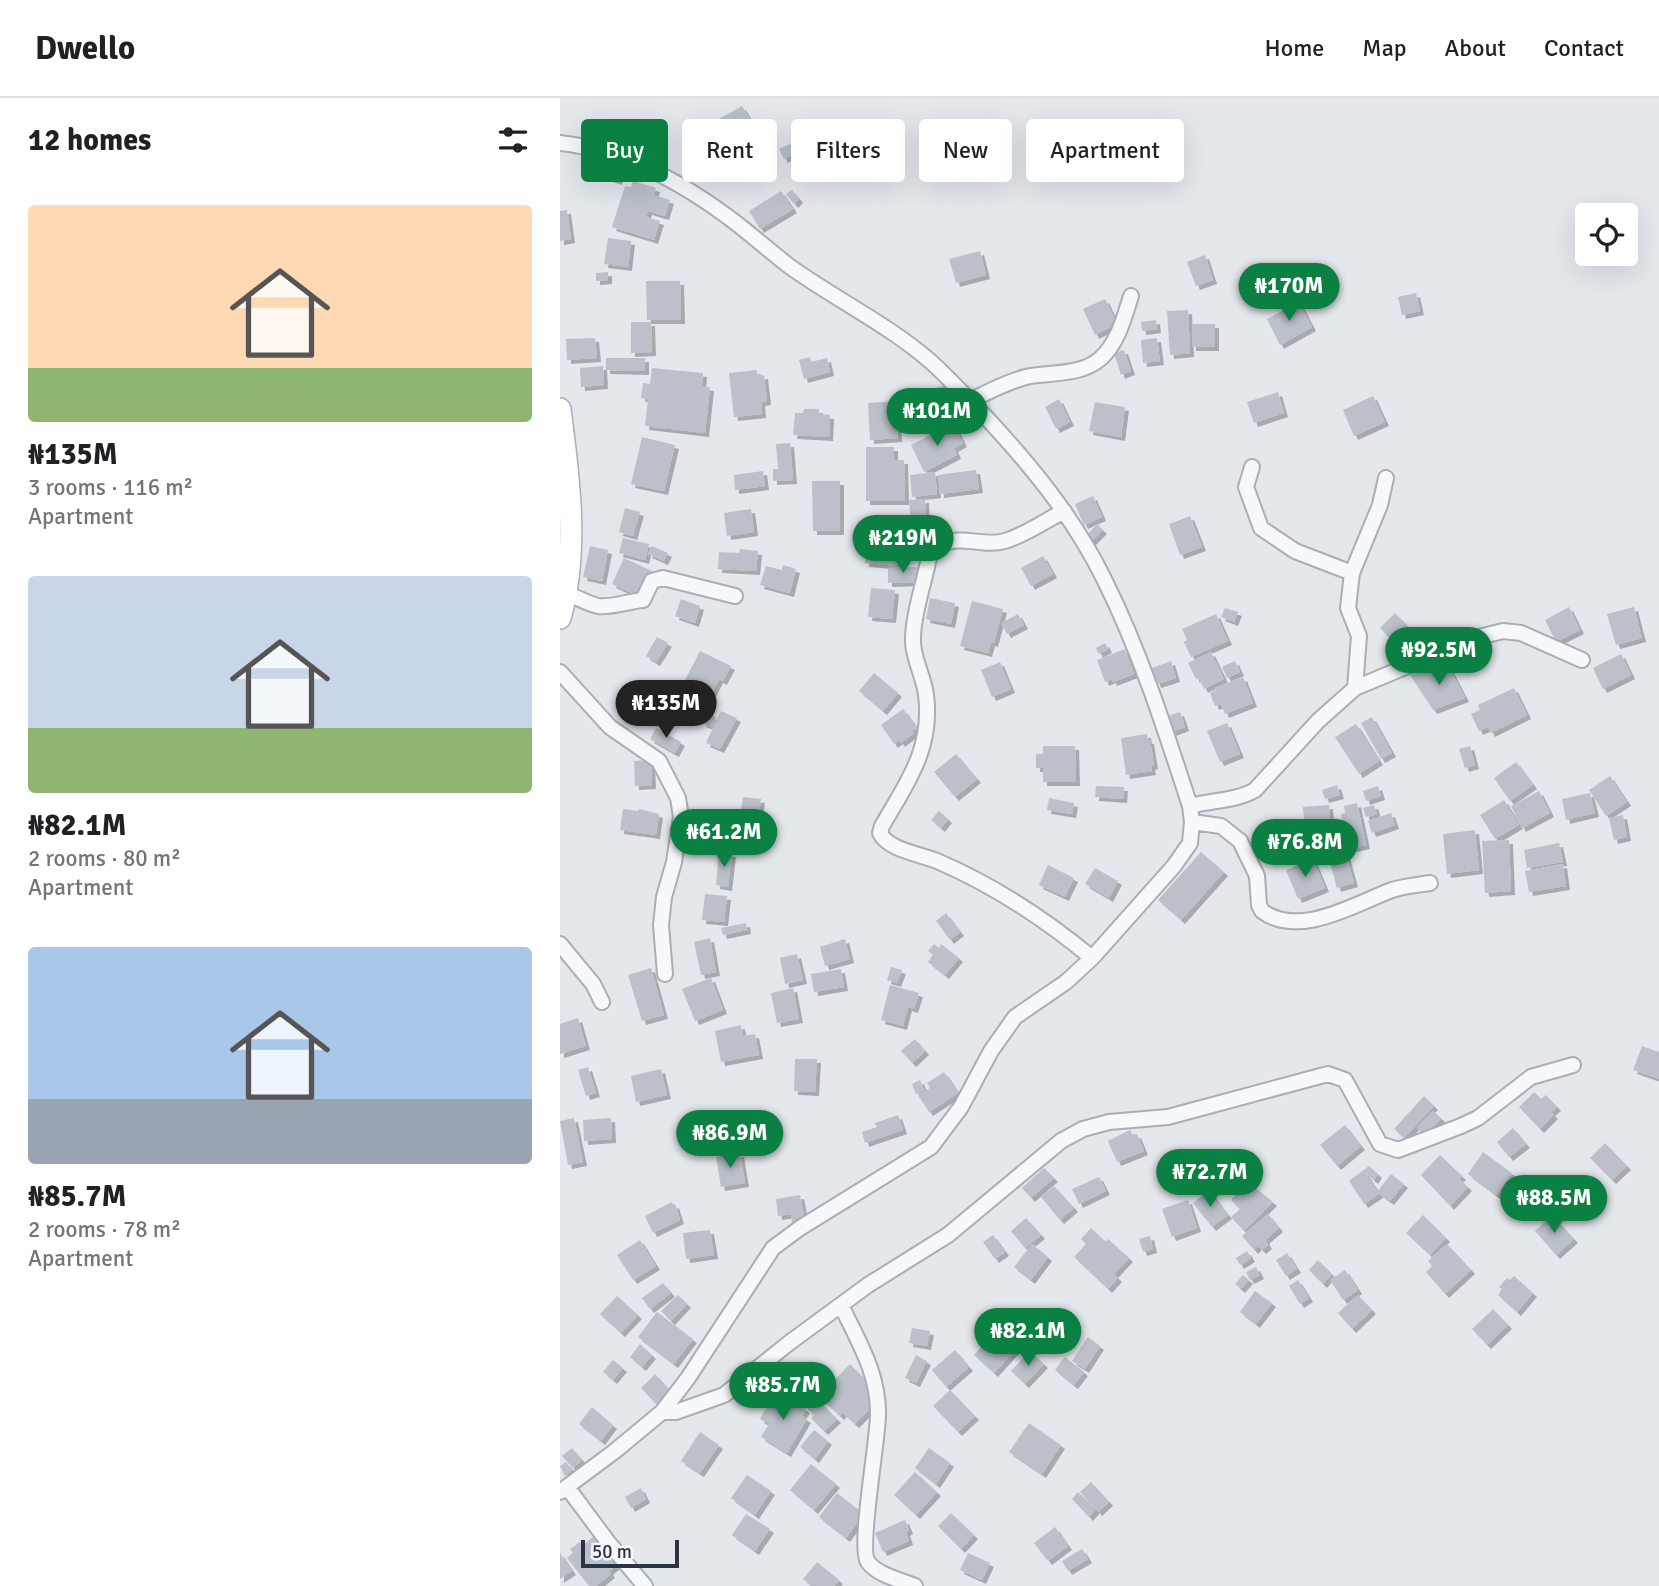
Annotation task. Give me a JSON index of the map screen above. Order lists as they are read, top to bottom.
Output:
{
  "scale_bar": "50 m",
  "page": {
    "header": "Dwello",
    "nav": [
      "Home",
      "Map",
      "About",
      "Contact"
    ],
    "heading": "12 homes",
    "chip": [
      "Buy",
      "Rent",
      "Filters",
      "New",
      "Apartment"
    ],
    "list": [
      {
        "name": "₦135M",
        "note": "3 rooms · 116 m² · Apartment"
      },
      {
        "name": "₦82.1M",
        "note": "2 rooms · 80 m² · Apartment"
      },
      {
        "name": "₦85.7M",
        "note": "2 rooms · 78 m² · Apartment"
      }
    ],
    "price": [
      "₦170M",
      "₦101M",
      "₦219M",
      "₦92.5M",
      "₦135M",
      "₦61.2M",
      "₦76.8M",
      "₦86.9M",
      "₦72.7M",
      "₦88.5M",
      "₦82.1M",
      "₦85.7M"
    ],
    "scale": "50 m"
  }
}
